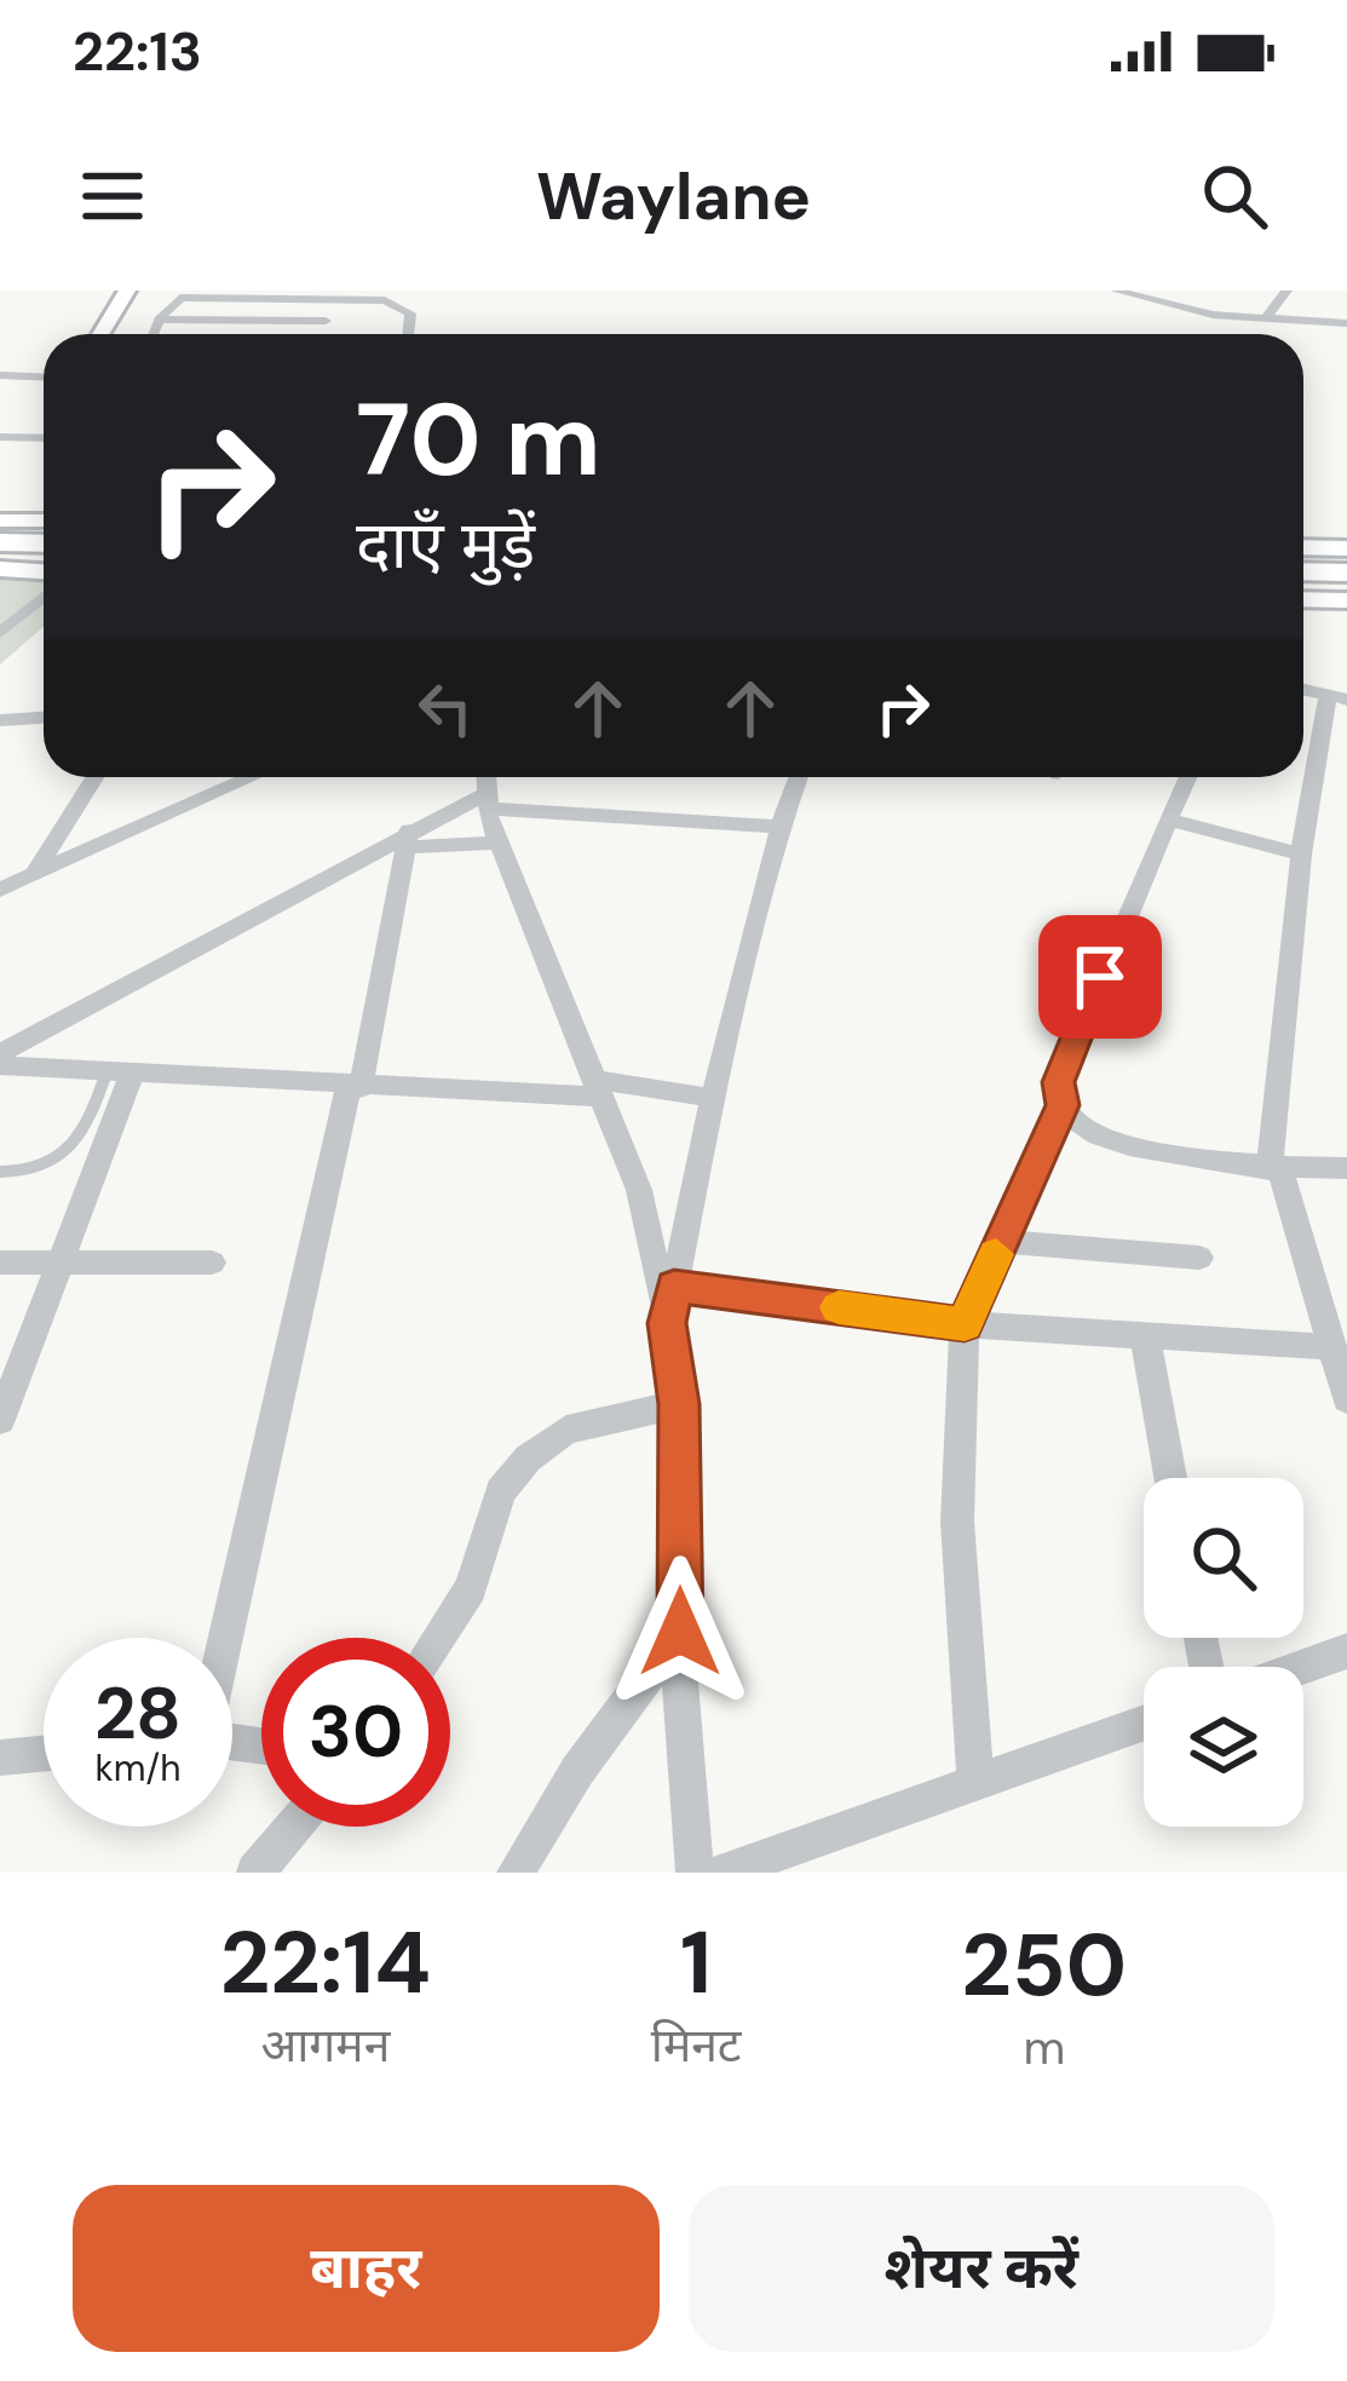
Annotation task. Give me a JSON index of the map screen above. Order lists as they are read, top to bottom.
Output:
{
  "page": {
    "status": "22:13",
    "header": "Waylane",
    "turn": ["70 m", "दाएँ मुड़ें"],
    "speed": "28 km/h",
    "limit": "30",
    "eta": [
      "22:14",
      "आगमन",
      "1",
      "मिनट",
      "250",
      "m"
    ],
    "buttons": ["बाहर", "शेयर करें"]
  }
}
